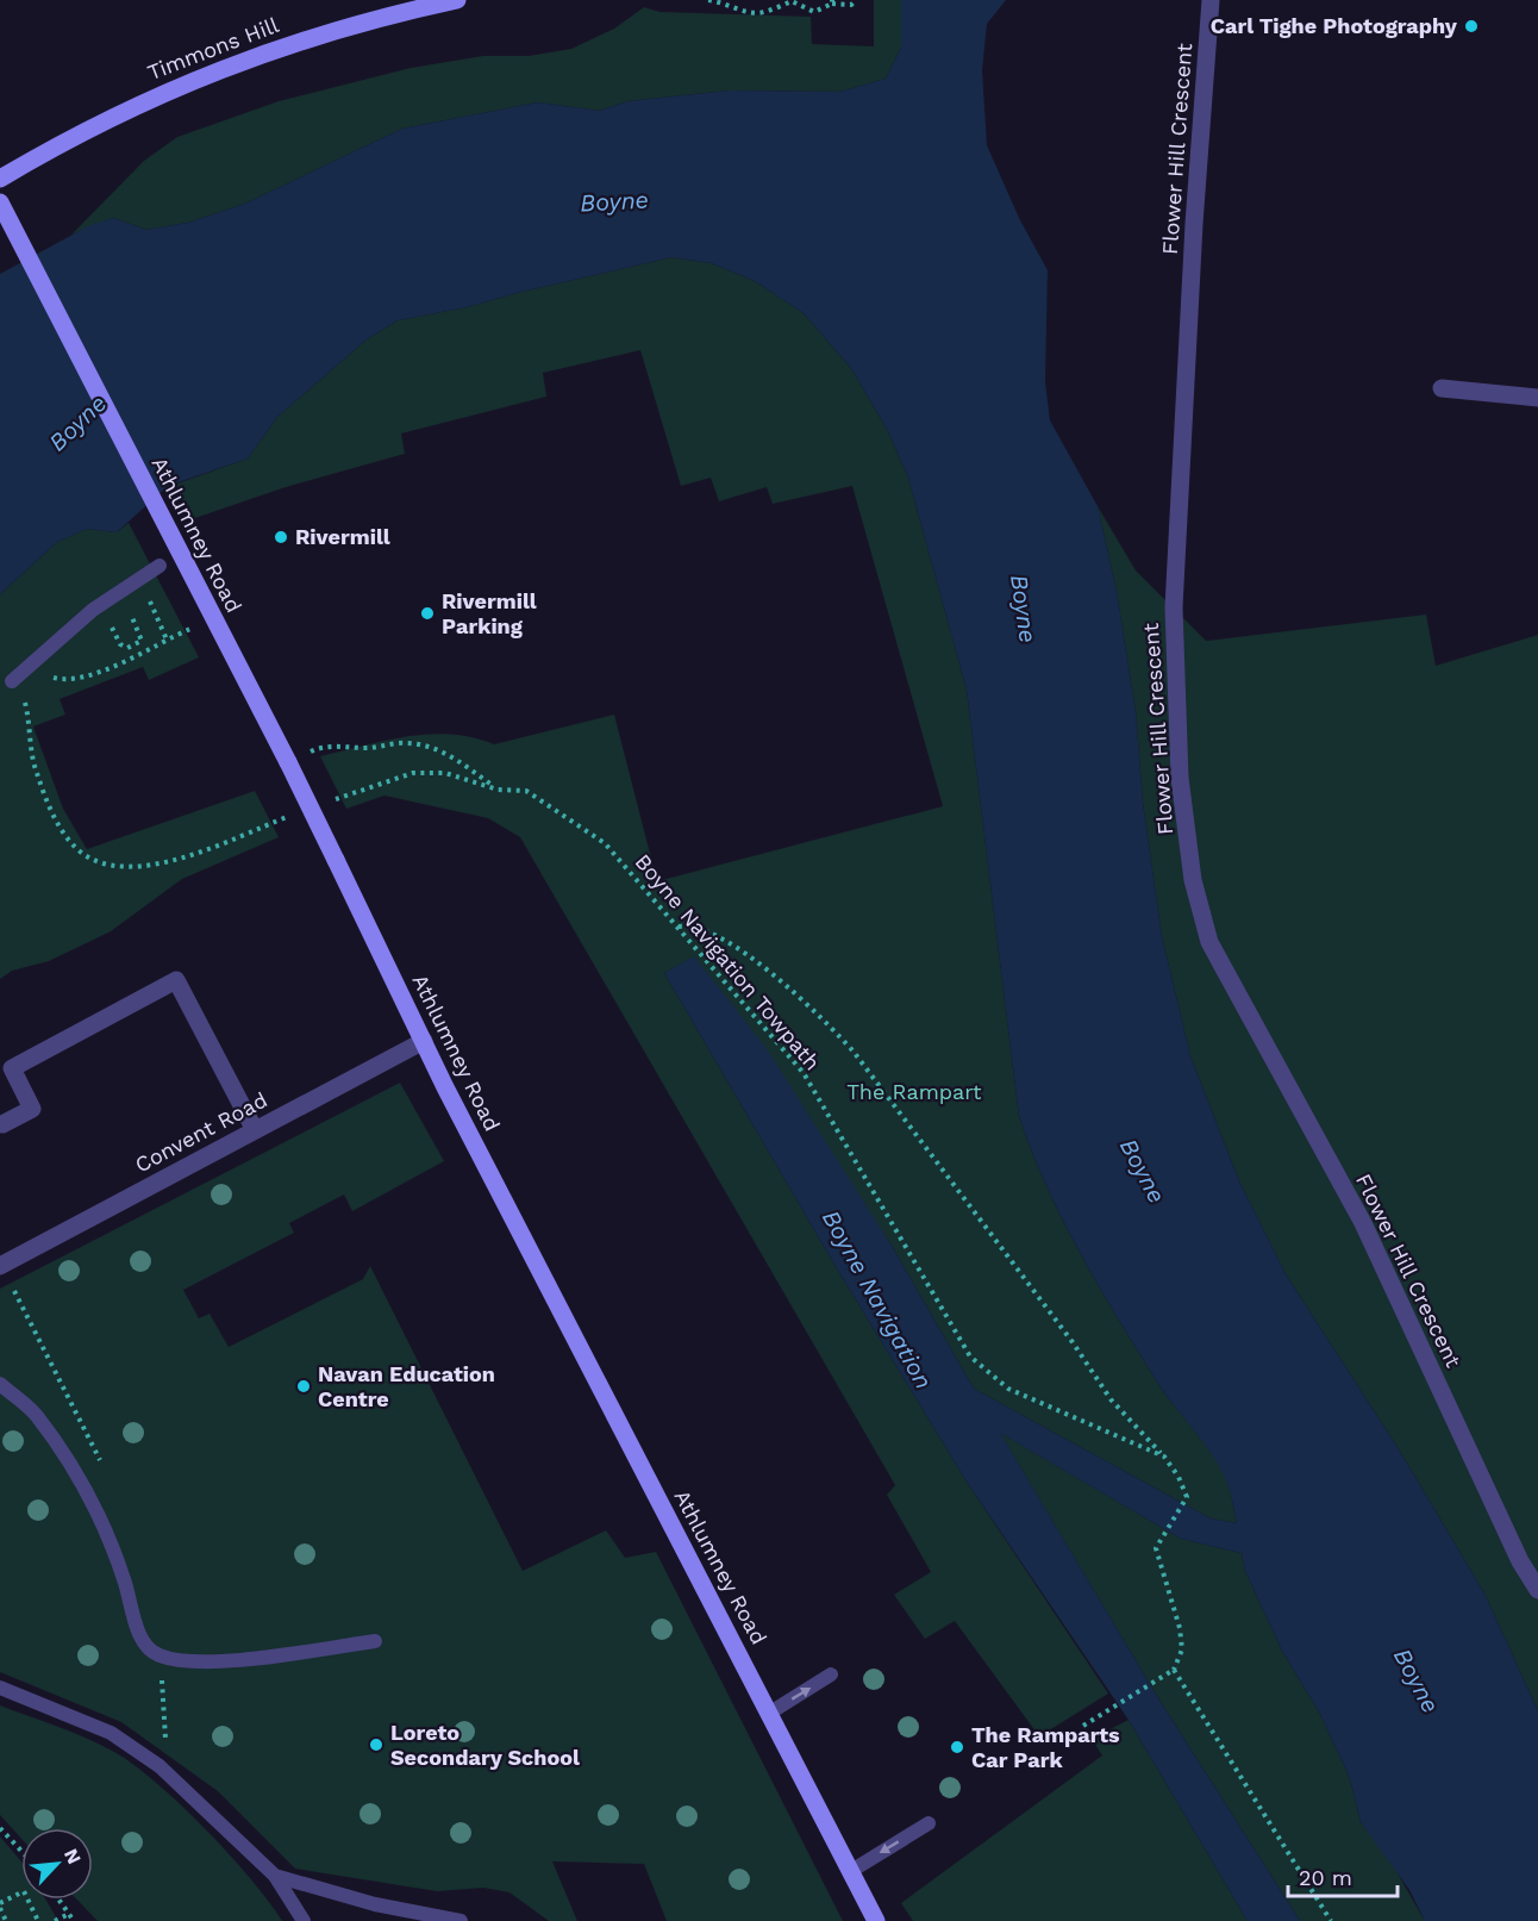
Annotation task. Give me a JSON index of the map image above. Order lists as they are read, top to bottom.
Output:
{
  "streets": {
    "main road": ["Timmons Hill", "Athlumney Road"],
    "street": ["Flower Hill Crescent", "Convent Road"],
    "path": ["Boyne Navigation Towpath"]
  },
  "crossings": [
    ["Athlumney Road", "Convent Road"]
  ],
  "water": ["Boyne", "Boyne Navigation"],
  "parks": ["The Rampart"],
  "places": [
    "Carl Tighe Photography",
    "Rivermill",
    "Rivermill Parking",
    "Navan Education Centre",
    "Loreto Secondary School",
    "The Ramparts Car Park"
  ],
  "scale_bar": "20 m",
  "north": "top right"
}
